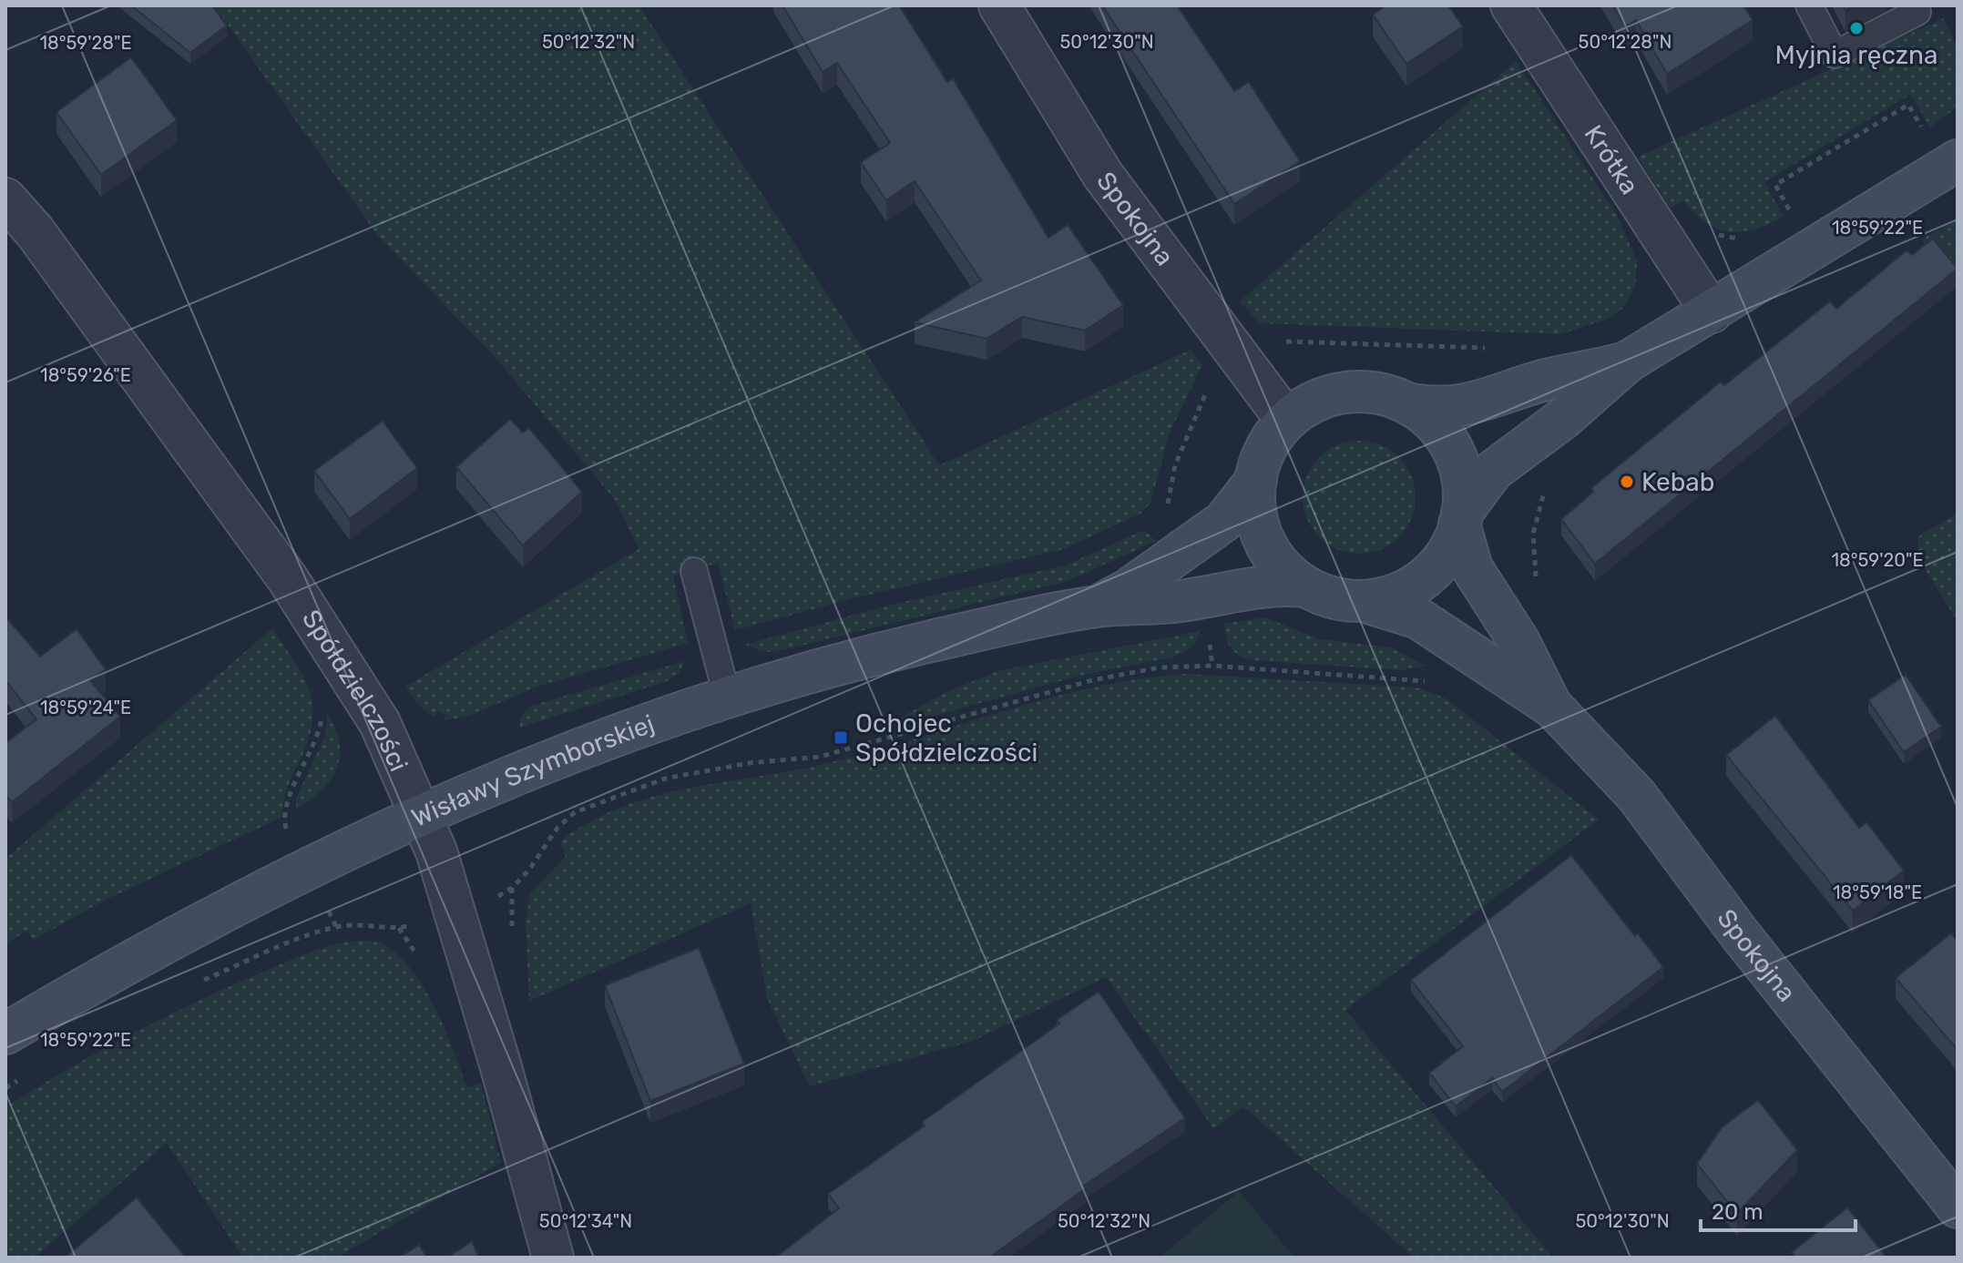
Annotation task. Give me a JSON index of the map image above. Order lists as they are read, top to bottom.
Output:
{
  "streets": {
    "street": [
      "Krótka",
      "Spokojna",
      "Spółdzielczości",
      "Wisławy Szymborskiej"
    ]
  },
  "crossings": [
    ["Spokojna", "Wisławy Szymborskiej"],
    ["Spółdzielczości", "Wisławy Szymborskiej"]
  ],
  "places": {
    "other": ["Myjnia ręczna", "Kebab"],
    "transit": ["Ochojec Spółdzielczości"]
  },
  "scale_bar": "20 m",
  "coordinates": [
    "50°12'32\"N",
    "50°12'30\"N",
    "50°12'28\"N",
    "18°59'28\"E",
    "18°59'22\"E",
    "18°59'26\"E",
    "18°59'20\"E",
    "18°59'24\"E",
    "18°59'18\"E",
    "50°12'34\"N"
  ]
}
